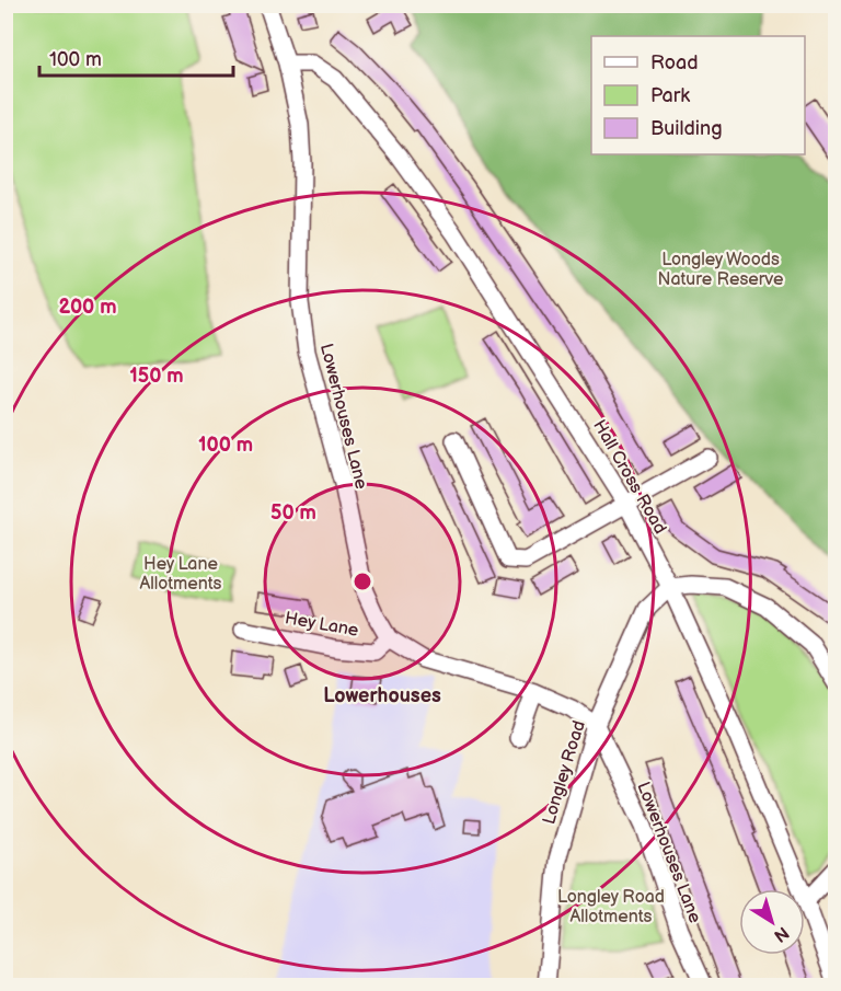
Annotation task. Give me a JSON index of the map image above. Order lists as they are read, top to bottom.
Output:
{
  "streets": {
    "street": [
      "Lowerhouses Lane",
      "Hall Cross Road",
      "Hey Lane",
      "Longley Road"
    ]
  },
  "crossings": [
    ["Lowerhouses Lane", "Hall Cross Road"],
    ["Lowerhouses Lane", "Hey Lane"],
    ["Lowerhouses Lane", "Longley Road"],
    ["Hall Cross Road", "Longley Road"]
  ],
  "districts": ["Lowerhouses"],
  "parks": ["Longley Woods Nature Reserve", "Hey Lane Allotments", "Longley Road Allotments"],
  "legend": ["Road", "Park", "Building"],
  "scale_bar": "100 m",
  "north": "bottom right",
  "rings": [
    "200 m",
    "150 m",
    "100 m",
    "50 m"
  ]
}
